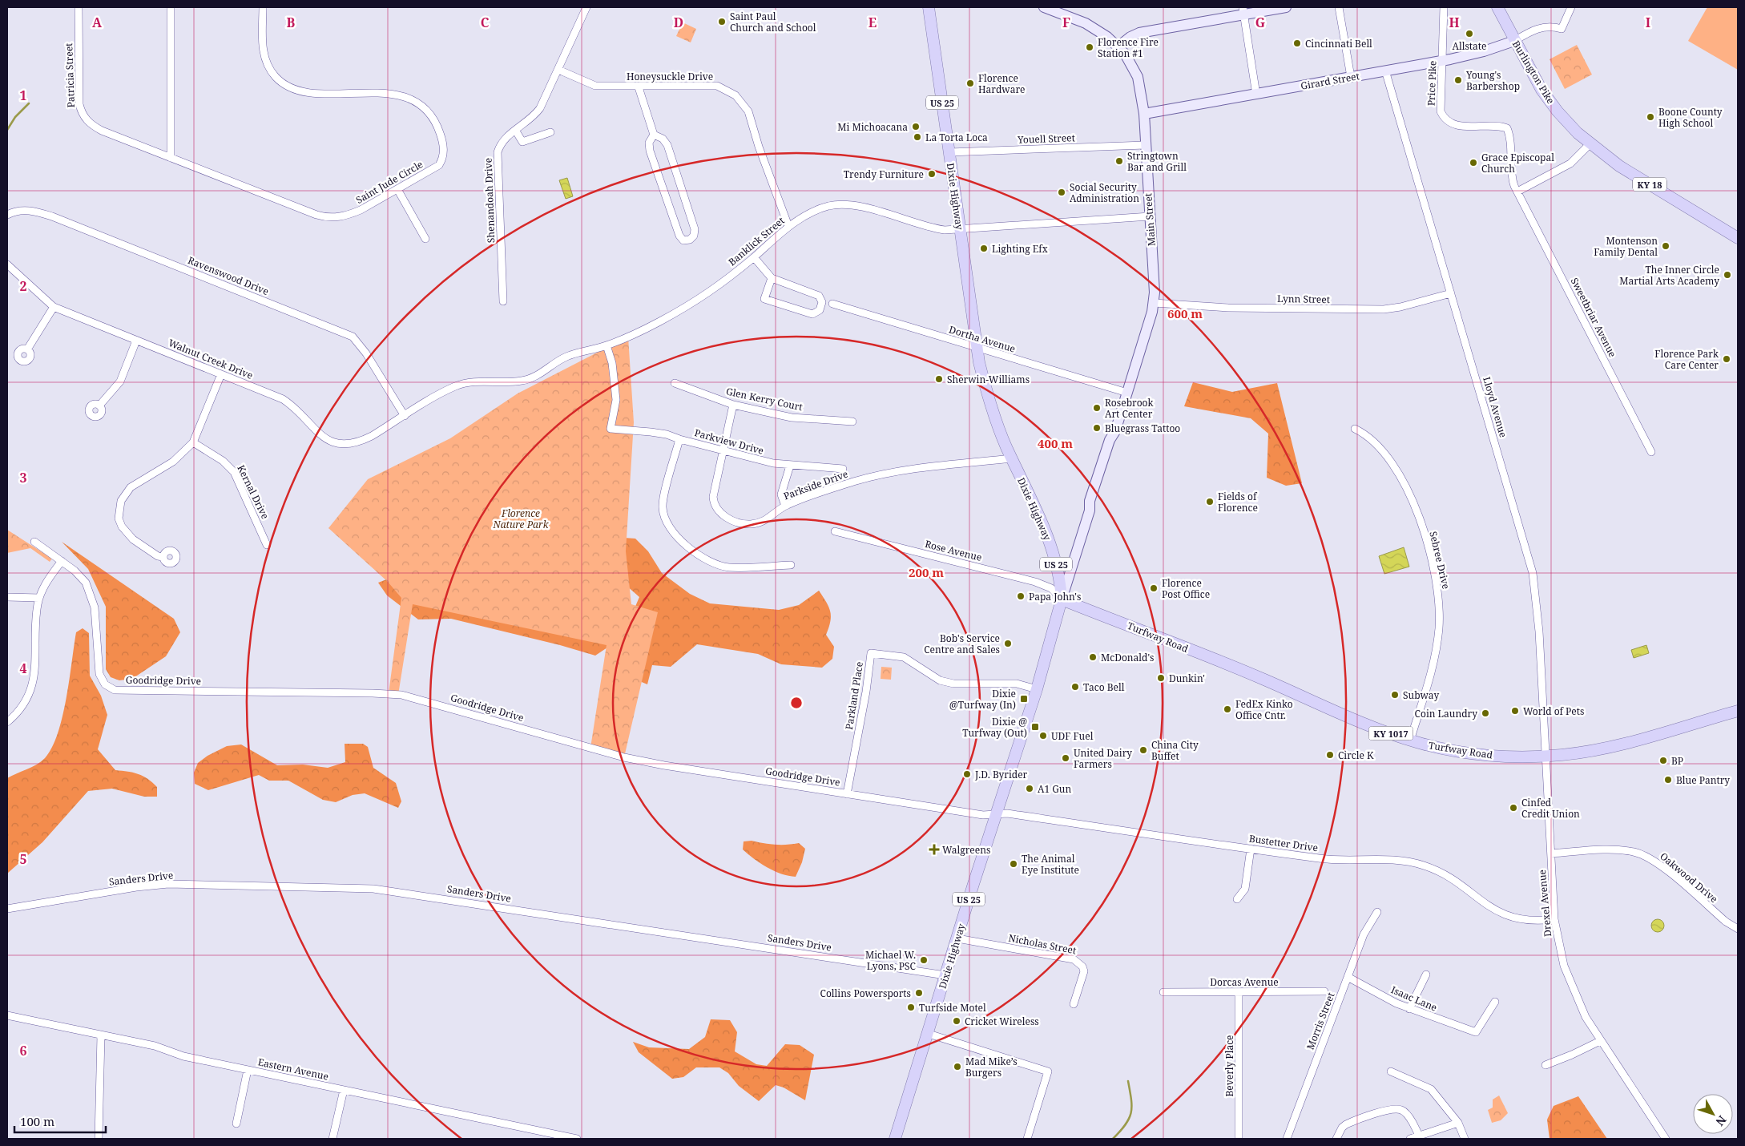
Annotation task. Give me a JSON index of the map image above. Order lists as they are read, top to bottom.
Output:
{
  "streets": {
    "main road": [
      "Burlington Pike",
      "US 25",
      "KY 18",
      "Dixie Highway",
      "Turfway Road",
      "KY 1017"
    ],
    "street": [
      "Patricia Street",
      "Honeysuckle Drive",
      "Girard Street",
      "Price Pike",
      "Youell Street",
      "Saint Jude Circle",
      "Shenandoah Drive",
      "Main Street",
      "Banklick Street",
      "Ravenswood Drive",
      "Lynn Street",
      "Sweetbriar Avenue",
      "Dortha Avenue",
      "Walnut Creek Drive",
      "Glen Kerry Court",
      "Lloyd Avenue",
      "Parkview Drive",
      "Parkside Drive",
      "Kernal Drive",
      "Rose Avenue",
      "Sebree Drive",
      "Goodridge Drive",
      "Parkland Place",
      "Bustetter Drive",
      "Oakwood Drive",
      "Sanders Drive",
      "Drexel Avenue",
      "Nicholas Street",
      "Dorcas Avenue",
      "Isaac Lane",
      "Morris Street",
      "Beverly Place",
      "Eastern Avenue"
    ]
  },
  "crossings": [
    ["Burlington Pike", "Girard Street"],
    ["Patricia Street", "Saint Jude Circle"],
    ["Honeysuckle Drive", "Shenandoah Drive"],
    ["Honeysuckle Drive", "Banklick Street"],
    ["Girard Street", "Price Pike"],
    ["Girard Street", "Main Street"],
    ["Girard Street", "Lloyd Avenue"],
    ["Price Pike", "Sweetbriar Avenue"],
    ["Youell Street", "Dixie Highway"],
    ["Youell Street", "Main Street"],
    ["Dixie Highway", "Main Street"],
    ["Dixie Highway", "Banklick Street"],
    ["Dixie Highway", "Dortha Avenue"],
    ["Dixie Highway", "Parkside Drive"],
    ["Dixie Highway", "Rose Avenue"],
    ["Dixie Highway", "Turfway Road"],
    ["Dixie Highway", "Goodridge Drive"],
    ["Dixie Highway", "Parkland Place"],
    ["Dixie Highway", "Bustetter Drive"],
    ["Dixie Highway", "Sanders Drive"],
    ["Dixie Highway", "Nicholas Street"],
    ["Main Street", "Banklick Street"],
    ["Main Street", "Lynn Street"],
    ["Main Street", "Dortha Avenue"],
    ["Main Street", "Rose Avenue"],
    ["Main Street", "Turfway Road"],
    ["Banklick Street", "Ravenswood Drive"],
    ["Banklick Street", "Walnut Creek Drive"],
    ["Banklick Street", "Parkview Drive"],
    ["Ravenswood Drive", "Walnut Creek Drive"],
    ["Lynn Street", "Lloyd Avenue"],
    ["Glen Kerry Court", "Parkside Drive"],
    ["Lloyd Avenue", "Turfway Road"],
    ["Lloyd Avenue", "Drexel Avenue"],
    ["Parkview Drive", "Parkside Drive"],
    ["Rose Avenue", "Turfway Road"],
    ["Sebree Drive", "Turfway Road"],
    ["Turfway Road", "Drexel Avenue"],
    ["Goodridge Drive", "Parkland Place"],
    ["Goodridge Drive", "Bustetter Drive"],
    ["Bustetter Drive", "Drexel Avenue"],
    ["Oakwood Drive", "Drexel Avenue"],
    ["Dorcas Avenue", "Beverly Place"],
    ["Isaac Lane", "Morris Street"]
  ],
  "parks": ["Florence Nature Park"],
  "places": {
    "other": [
      "Saint Paul Church and School",
      "Allstate",
      "Cincinnati Bell",
      "Florence Fire Station #1",
      "Young's Barbershop",
      "Florence Hardware",
      "Boone County High School",
      "Mi Michoacana",
      "La Torta Loca",
      "Stringtown Bar and Grill",
      "Grace Episcopal Church",
      "Trendy Furniture",
      "Social Security Administration",
      "Montenson Family Dental",
      "Lighting Efx",
      "The Inner Circle Martial Arts Academy",
      "Florence Park Care Center",
      "Sherwin-Williams",
      "Rosebrook Art Center",
      "Bluegrass Tattoo",
      "Fields of Florence",
      "Florence Post Office",
      "Papa John's",
      "Bob's Service Centre and Sales",
      "McDonald's",
      "Dunkin'",
      "Taco Bell",
      "Subway",
      "FedEx Kinko Office Cntr.",
      "World of Pets",
      "Coin Laundry",
      "UDF Fuel",
      "China City Buffet",
      "Circle K",
      "United Dairy Farmers",
      "BP",
      "J.D. Byrider",
      "Blue Pantry",
      "A1 Gun",
      "Cinfed Credit Union",
      "The Animal Eye Institute",
      "Michael W. Lyons, PSC",
      "Collins Powersports",
      "Turfside Motel",
      "Cricket Wireless",
      "Mad Mike’s Burgers"
    ],
    "transit": ["Dixie @Turfway (In)", "Dixie @ Turfway (Out)"],
    "health": ["Walgreens"]
  },
  "scale_bar": "100 m",
  "north": "bottom right",
  "grid": {
    "columns": [
      "A",
      "B",
      "C",
      "D",
      "E",
      "F",
      "G",
      "H",
      "I"
    ],
    "rows": [
      "1",
      "2",
      "3",
      "4",
      "5",
      "6"
    ]
  },
  "rings": ["600 m", "400 m", "200 m"]
}
